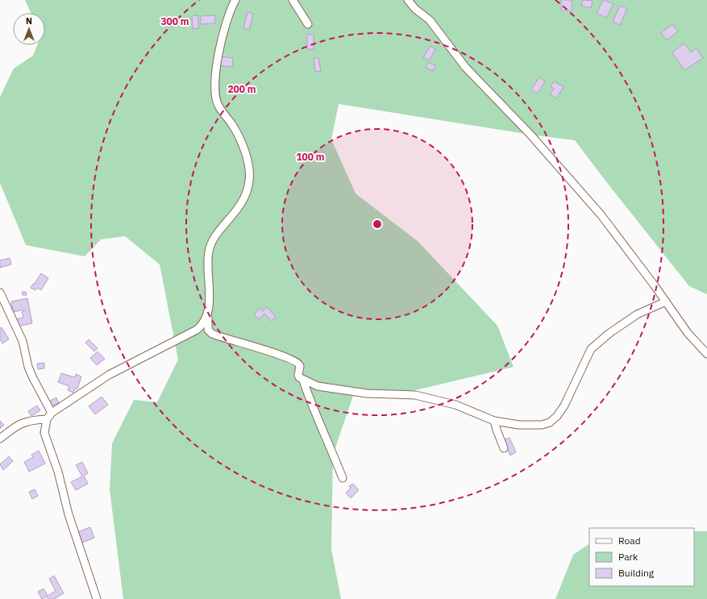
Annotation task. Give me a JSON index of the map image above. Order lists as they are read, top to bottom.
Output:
{
  "legend": ["Road", "Park", "Building"],
  "north": "top",
  "rings": ["300 m", "200 m", "100 m"]
}
